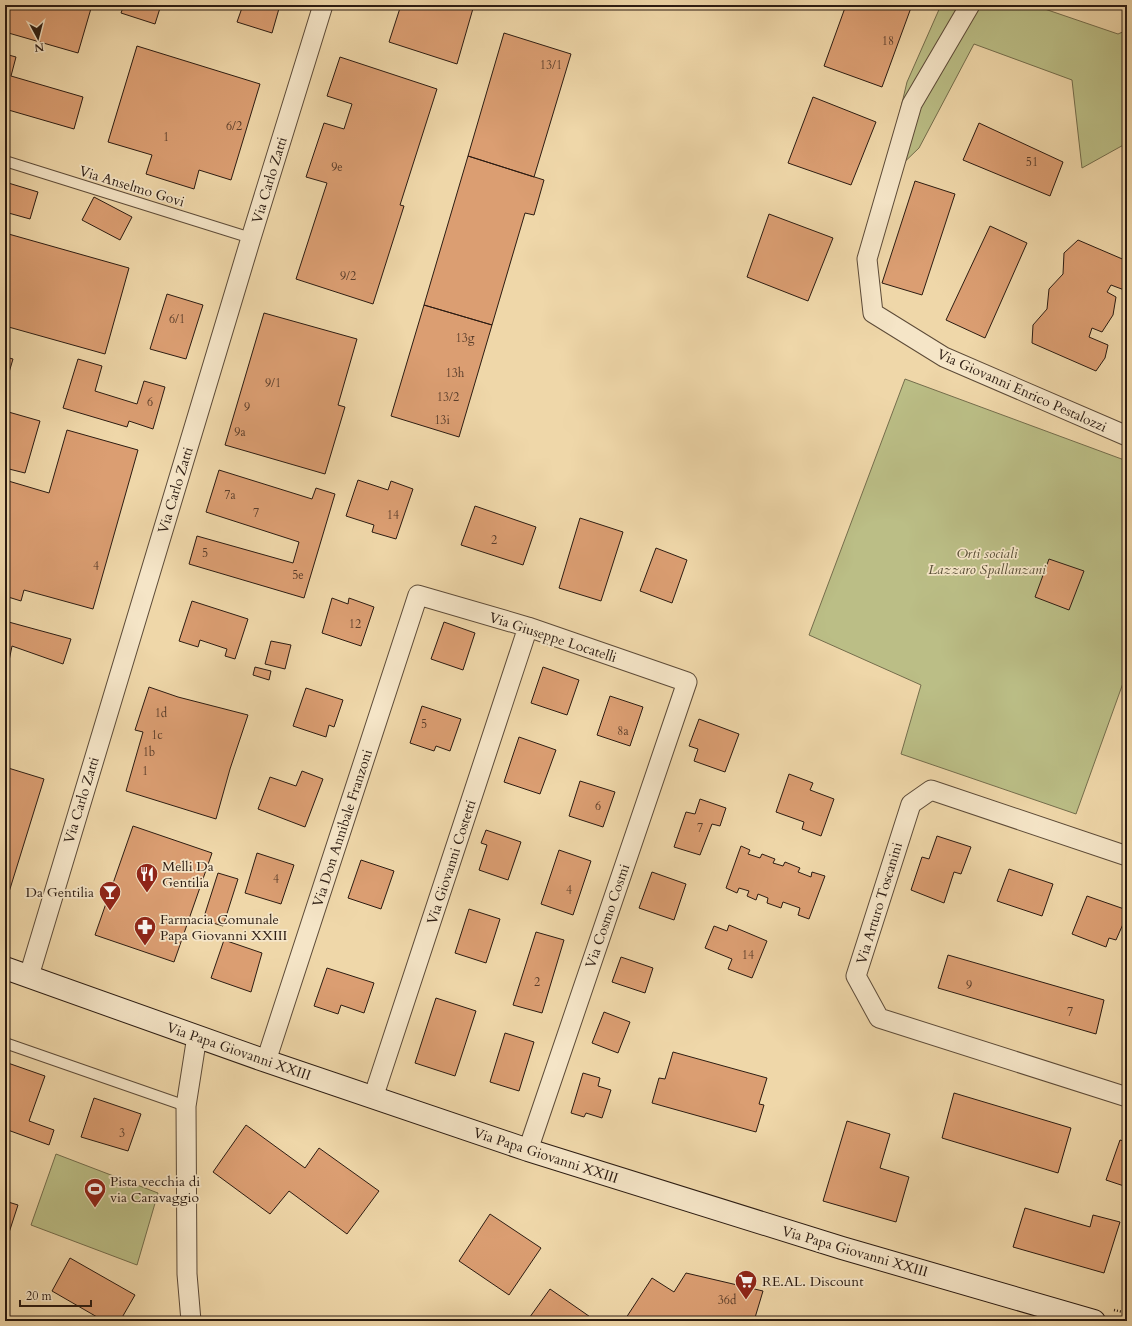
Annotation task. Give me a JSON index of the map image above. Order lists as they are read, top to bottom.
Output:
{
  "streets": {
    "main road": ["Via Papa Giovanni XXIII"],
    "street": [
      "Via Carlo Zatti",
      "Via Giovanni Enrico Pestalozzi",
      "Via Giuseppe Locatelli",
      "Via Don Annibale Franzoni",
      "Via Giovanni Costetti",
      "Via Arturo Toscanini",
      "Via Cosmo Cosmi"
    ],
    "lane": ["Via Anselmo Govi"]
  },
  "crossings": [
    ["Via Carlo Zatti", "Via Anselmo Govi"],
    ["Via Carlo Zatti", "Via Papa Giovanni XXIII"],
    ["Via Giuseppe Locatelli", "Via Don Annibale Franzoni"],
    ["Via Giuseppe Locatelli", "Via Giovanni Costetti"],
    ["Via Giuseppe Locatelli", "Via Cosmo Cosmi"],
    ["Via Don Annibale Franzoni", "Via Papa Giovanni XXIII"],
    ["Via Giovanni Costetti", "Via Papa Giovanni XXIII"],
    ["Via Cosmo Cosmi", "Via Papa Giovanni XXIII"]
  ],
  "parks": ["Orti sociali Lazzaro Spallanzani"],
  "places": {
    "restaurant": ["Melli Da Gentilia"],
    "bar": ["Da Gentilia"],
    "pharmacy": ["Farmacia Comunale Papa Giovanni XXIII"],
    "sports": ["Pista vecchia di via Caravaggio"],
    "supermarket": ["RE.AL. Discount"]
  },
  "house_numbers": [
    "18",
    "13/1",
    "6/2",
    "1",
    "51",
    "9e",
    "9/2",
    "6/1",
    "13g",
    "13h",
    "9/1",
    "13/2",
    "6",
    "9",
    "13i",
    "9a",
    "7a",
    "7",
    "14",
    "2",
    "5",
    "4",
    "5e",
    "12",
    "1d",
    "5",
    "8a",
    "1c",
    "1b",
    "1",
    "6",
    "7",
    "4",
    "4",
    "14",
    "2",
    "9",
    "7",
    "3",
    "36d"
  ],
  "scale_bar": "20 m",
  "north": "bottom"
}
